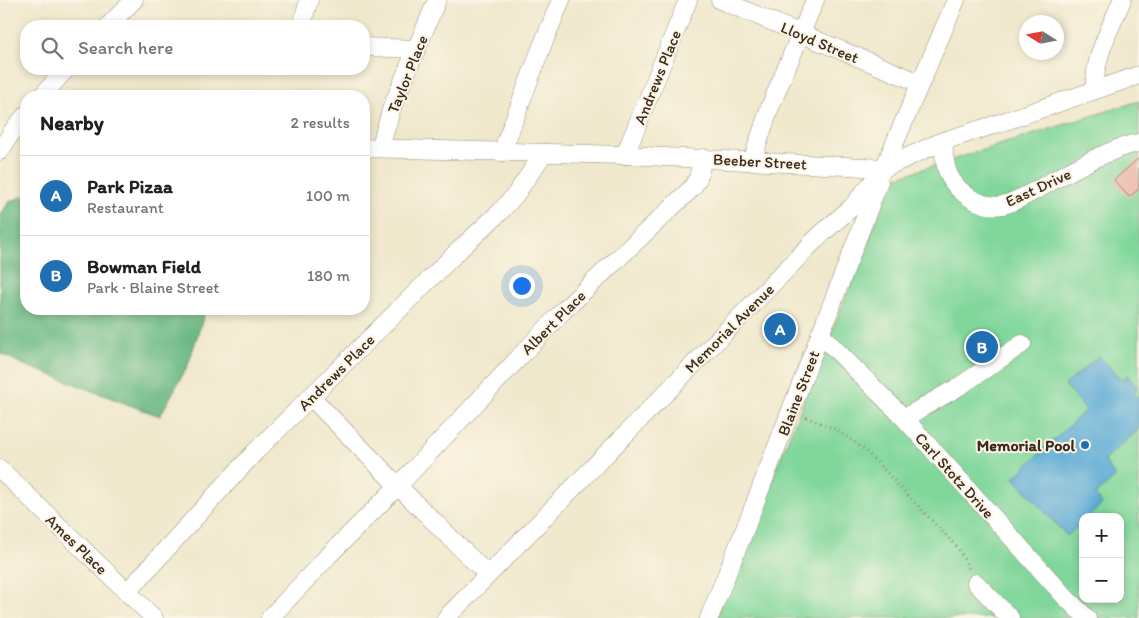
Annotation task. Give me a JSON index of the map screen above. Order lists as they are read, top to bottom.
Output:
{
  "streets": {
    "street": [
      "Lloyd Street",
      "Taylor Place",
      "Andrews Place",
      "Beeber Street",
      "East Drive",
      "Albert Place",
      "Memorial Avenue",
      "Blaine Street",
      "Carl Stotz Drive",
      "Ames Place"
    ]
  },
  "crossings": [
    ["Lloyd Street", "Memorial Avenue"],
    ["Taylor Place", "Beeber Street"],
    ["Andrews Place", "Beeber Street"],
    ["Andrews Place", "Ames Place"],
    ["Beeber Street", "East Drive"],
    ["Beeber Street", "Albert Place"],
    ["Beeber Street", "Memorial Avenue"],
    ["Beeber Street", "Blaine Street"],
    ["Memorial Avenue", "Blaine Street"],
    ["Blaine Street", "Carl Stotz Drive"]
  ],
  "places": ["Memorial Pool"],
  "north": "left",
  "page": {
    "search": "Search here",
    "heading": ["Nearby", "2 results"],
    "list": [
      {
        "mark": "A",
        "name": "Park Pizaa",
        "note": "Restaurant",
        "value": "100 m"
      },
      {
        "mark": "B",
        "name": "Bowman Field",
        "note": "Park · Blaine Street",
        "value": "180 m"
      }
    ],
    "pins": ["A", "B"],
    "map_buttons": ["+", "−"]
  }
}
